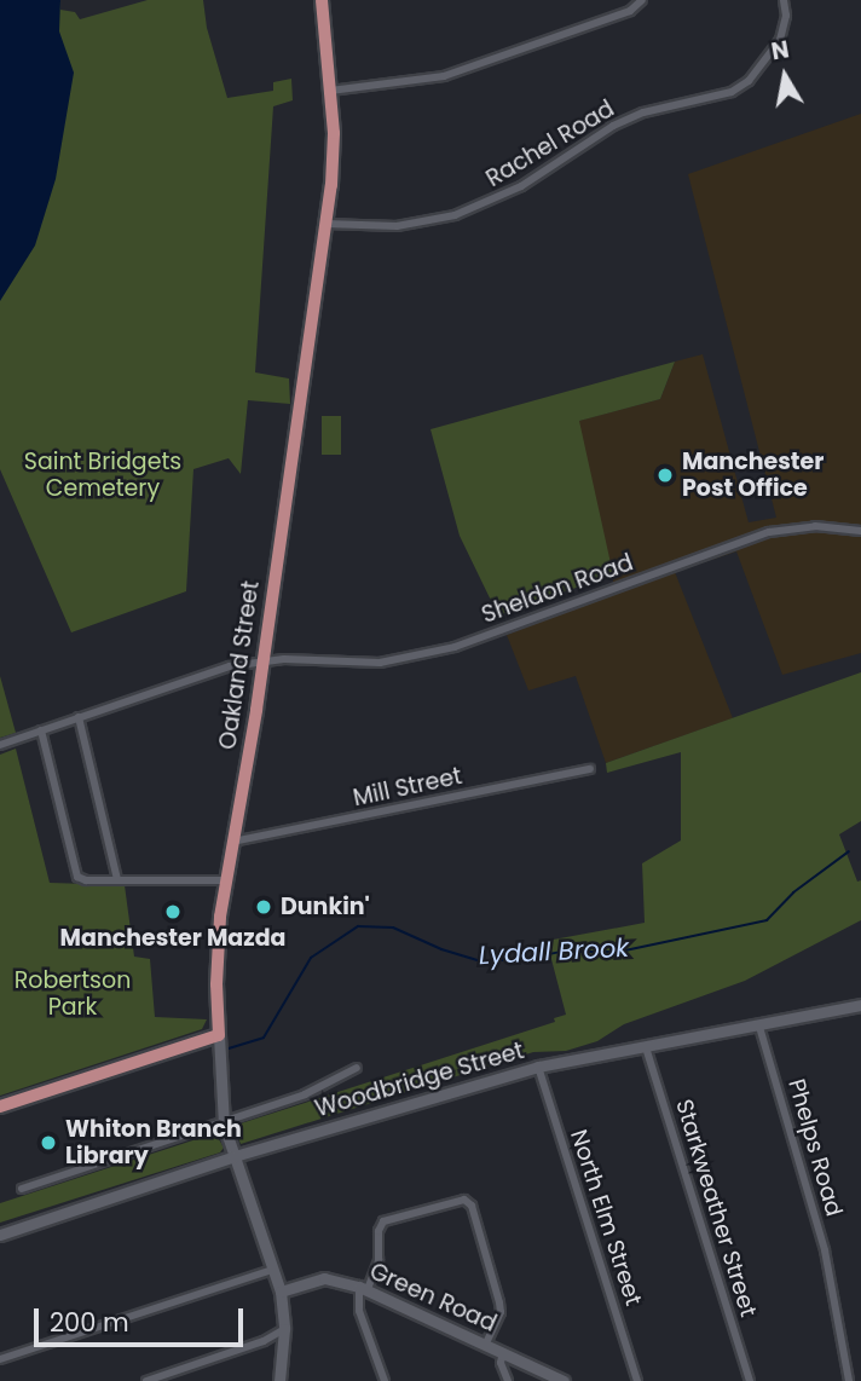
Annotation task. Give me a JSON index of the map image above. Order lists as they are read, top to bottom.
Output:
{
  "streets": {
    "main road": ["Oakland Street", "Woodbridge Street", "Green Road"],
    "street": [
      "Rachel Road",
      "Sheldon Road",
      "Mill Street",
      "Phelps Road",
      "Starkweather Street",
      "North Elm Street"
    ]
  },
  "crossings": [
    ["Rachel Road", "Oakland Street"],
    ["Sheldon Road", "Oakland Street"],
    ["Oakland Street", "Mill Street"],
    ["Oakland Street", "Woodbridge Street"],
    ["Oakland Street", "Green Road"],
    ["Woodbridge Street", "Phelps Road"],
    ["Woodbridge Street", "Starkweather Street"],
    ["Woodbridge Street", "North Elm Street"]
  ],
  "water": ["Lydall Brook"],
  "parks": ["Saint Bridgets Cemetery", "Robertson Park"],
  "places": [
    "Manchester Post Office",
    "Dunkin'",
    "Manchester Mazda",
    "Whiton Branch Library"
  ],
  "scale_bar": "200 m",
  "north": "top"
}
